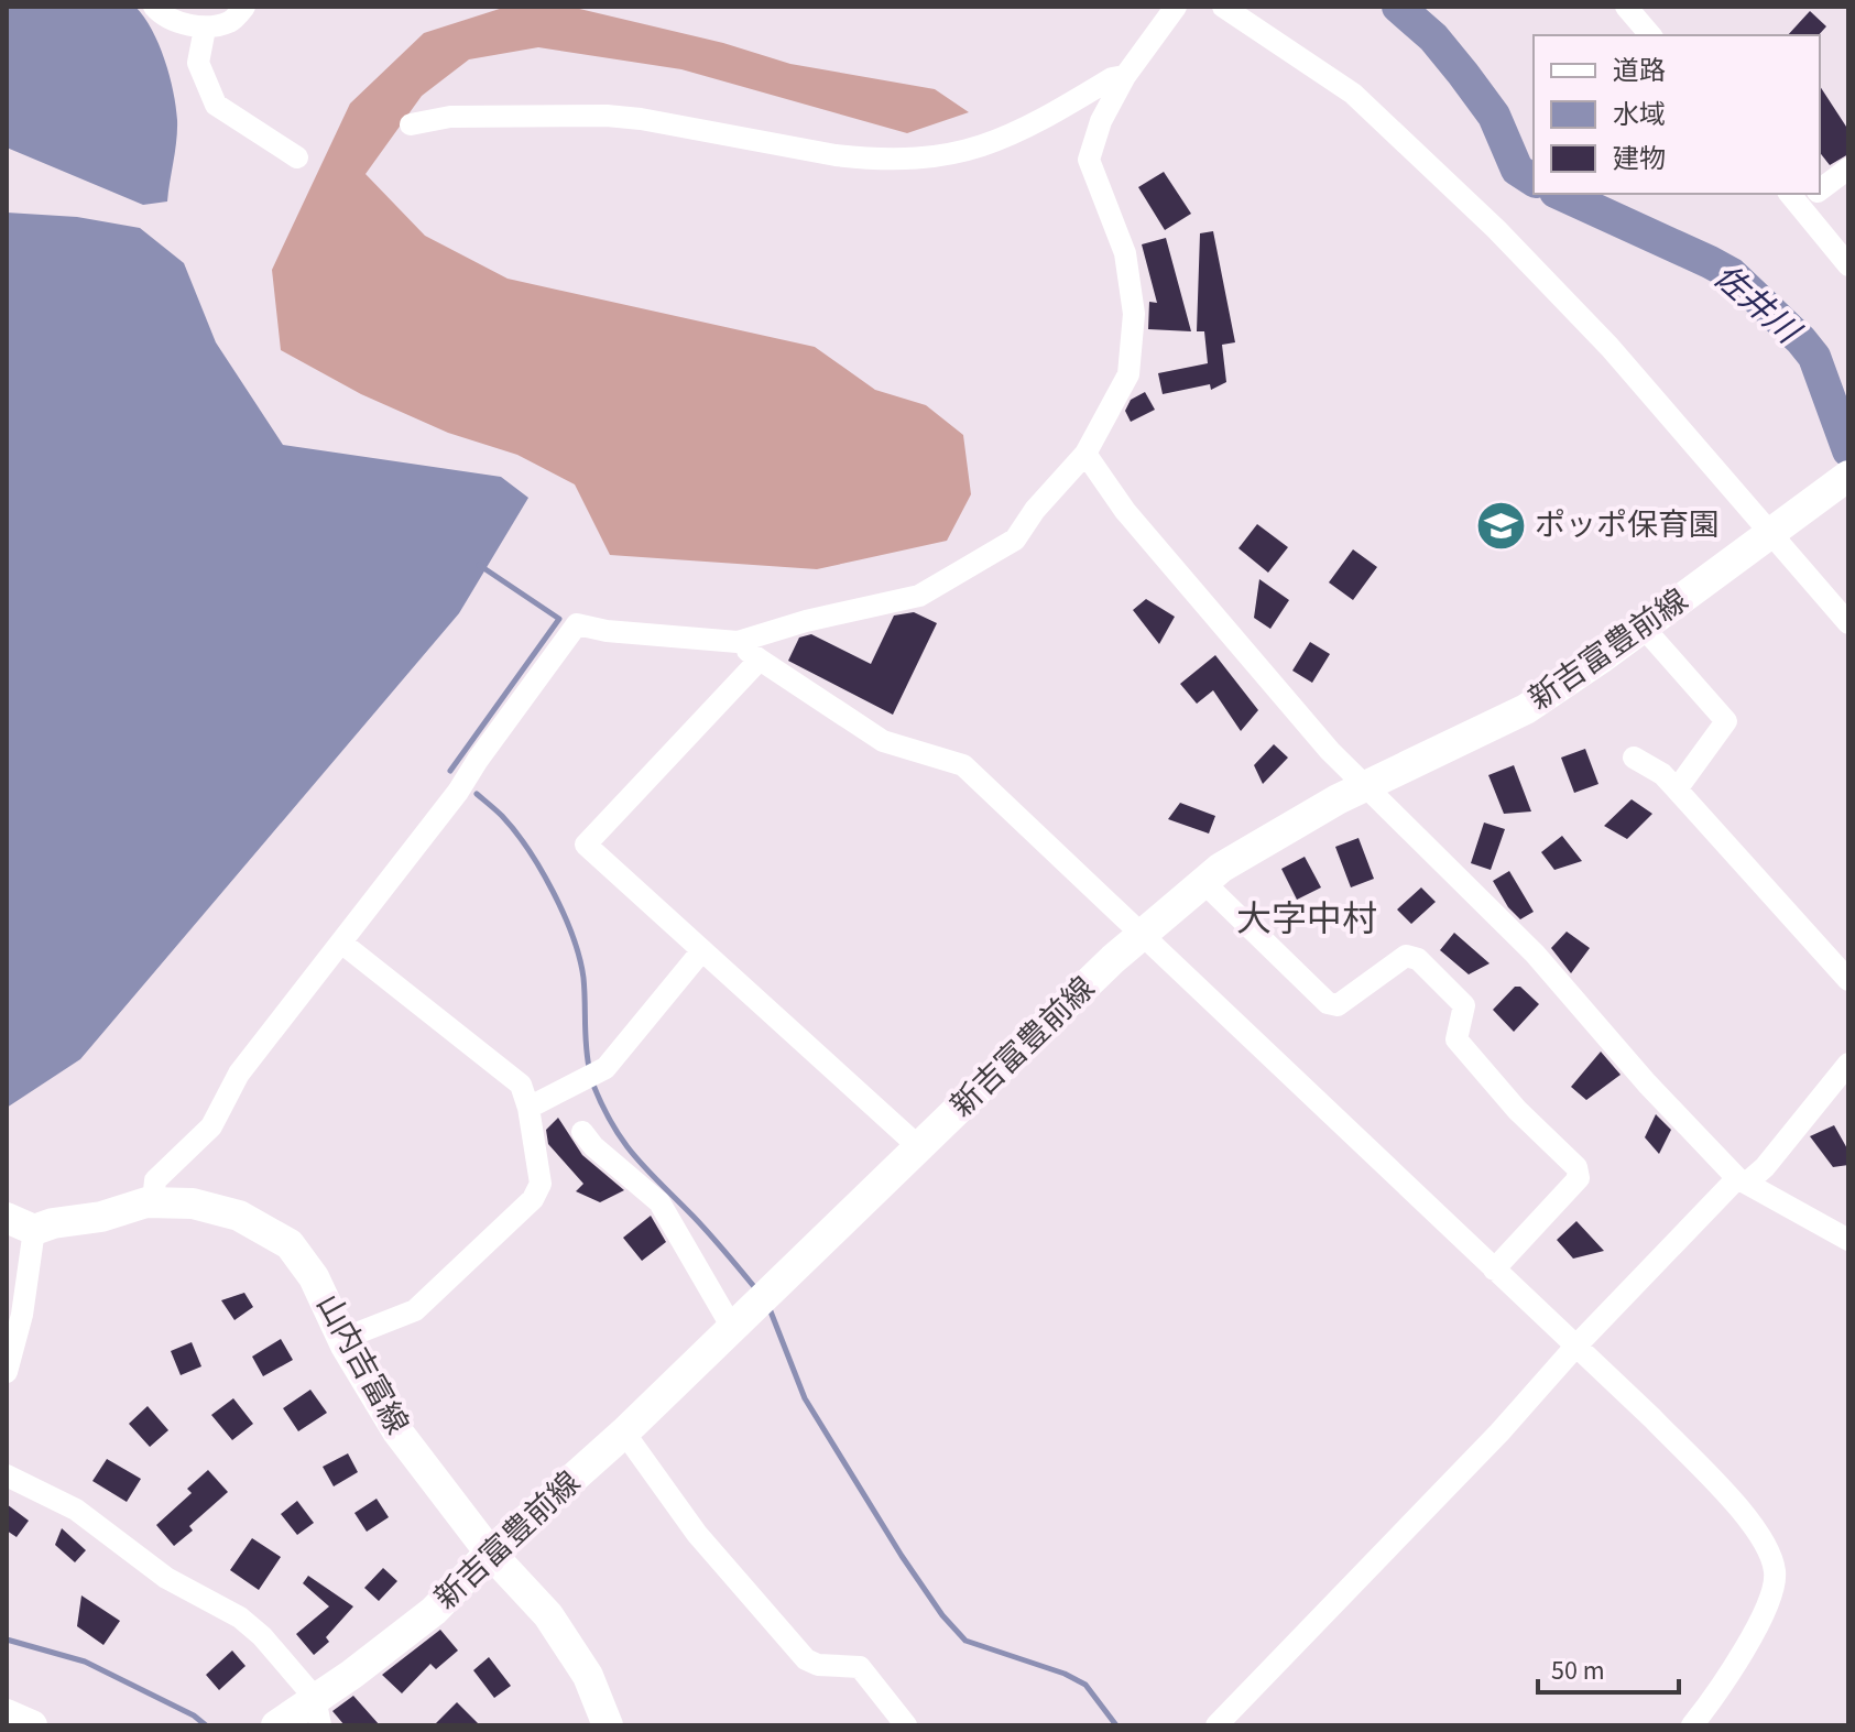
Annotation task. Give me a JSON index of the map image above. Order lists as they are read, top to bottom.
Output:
{
  "streets": {
    "main road": ["新吉富豊前線", "山内吉富線"]
  },
  "crossings": [
    ["新吉富豊前線", "山内吉富線"]
  ],
  "districts": ["大字中村"],
  "water": ["佐井川"],
  "places": {
    "school or university": ["ポッポ保育園"]
  },
  "legend": ["道路", "水域", "建物"],
  "scale_bar": "50 m"
}
